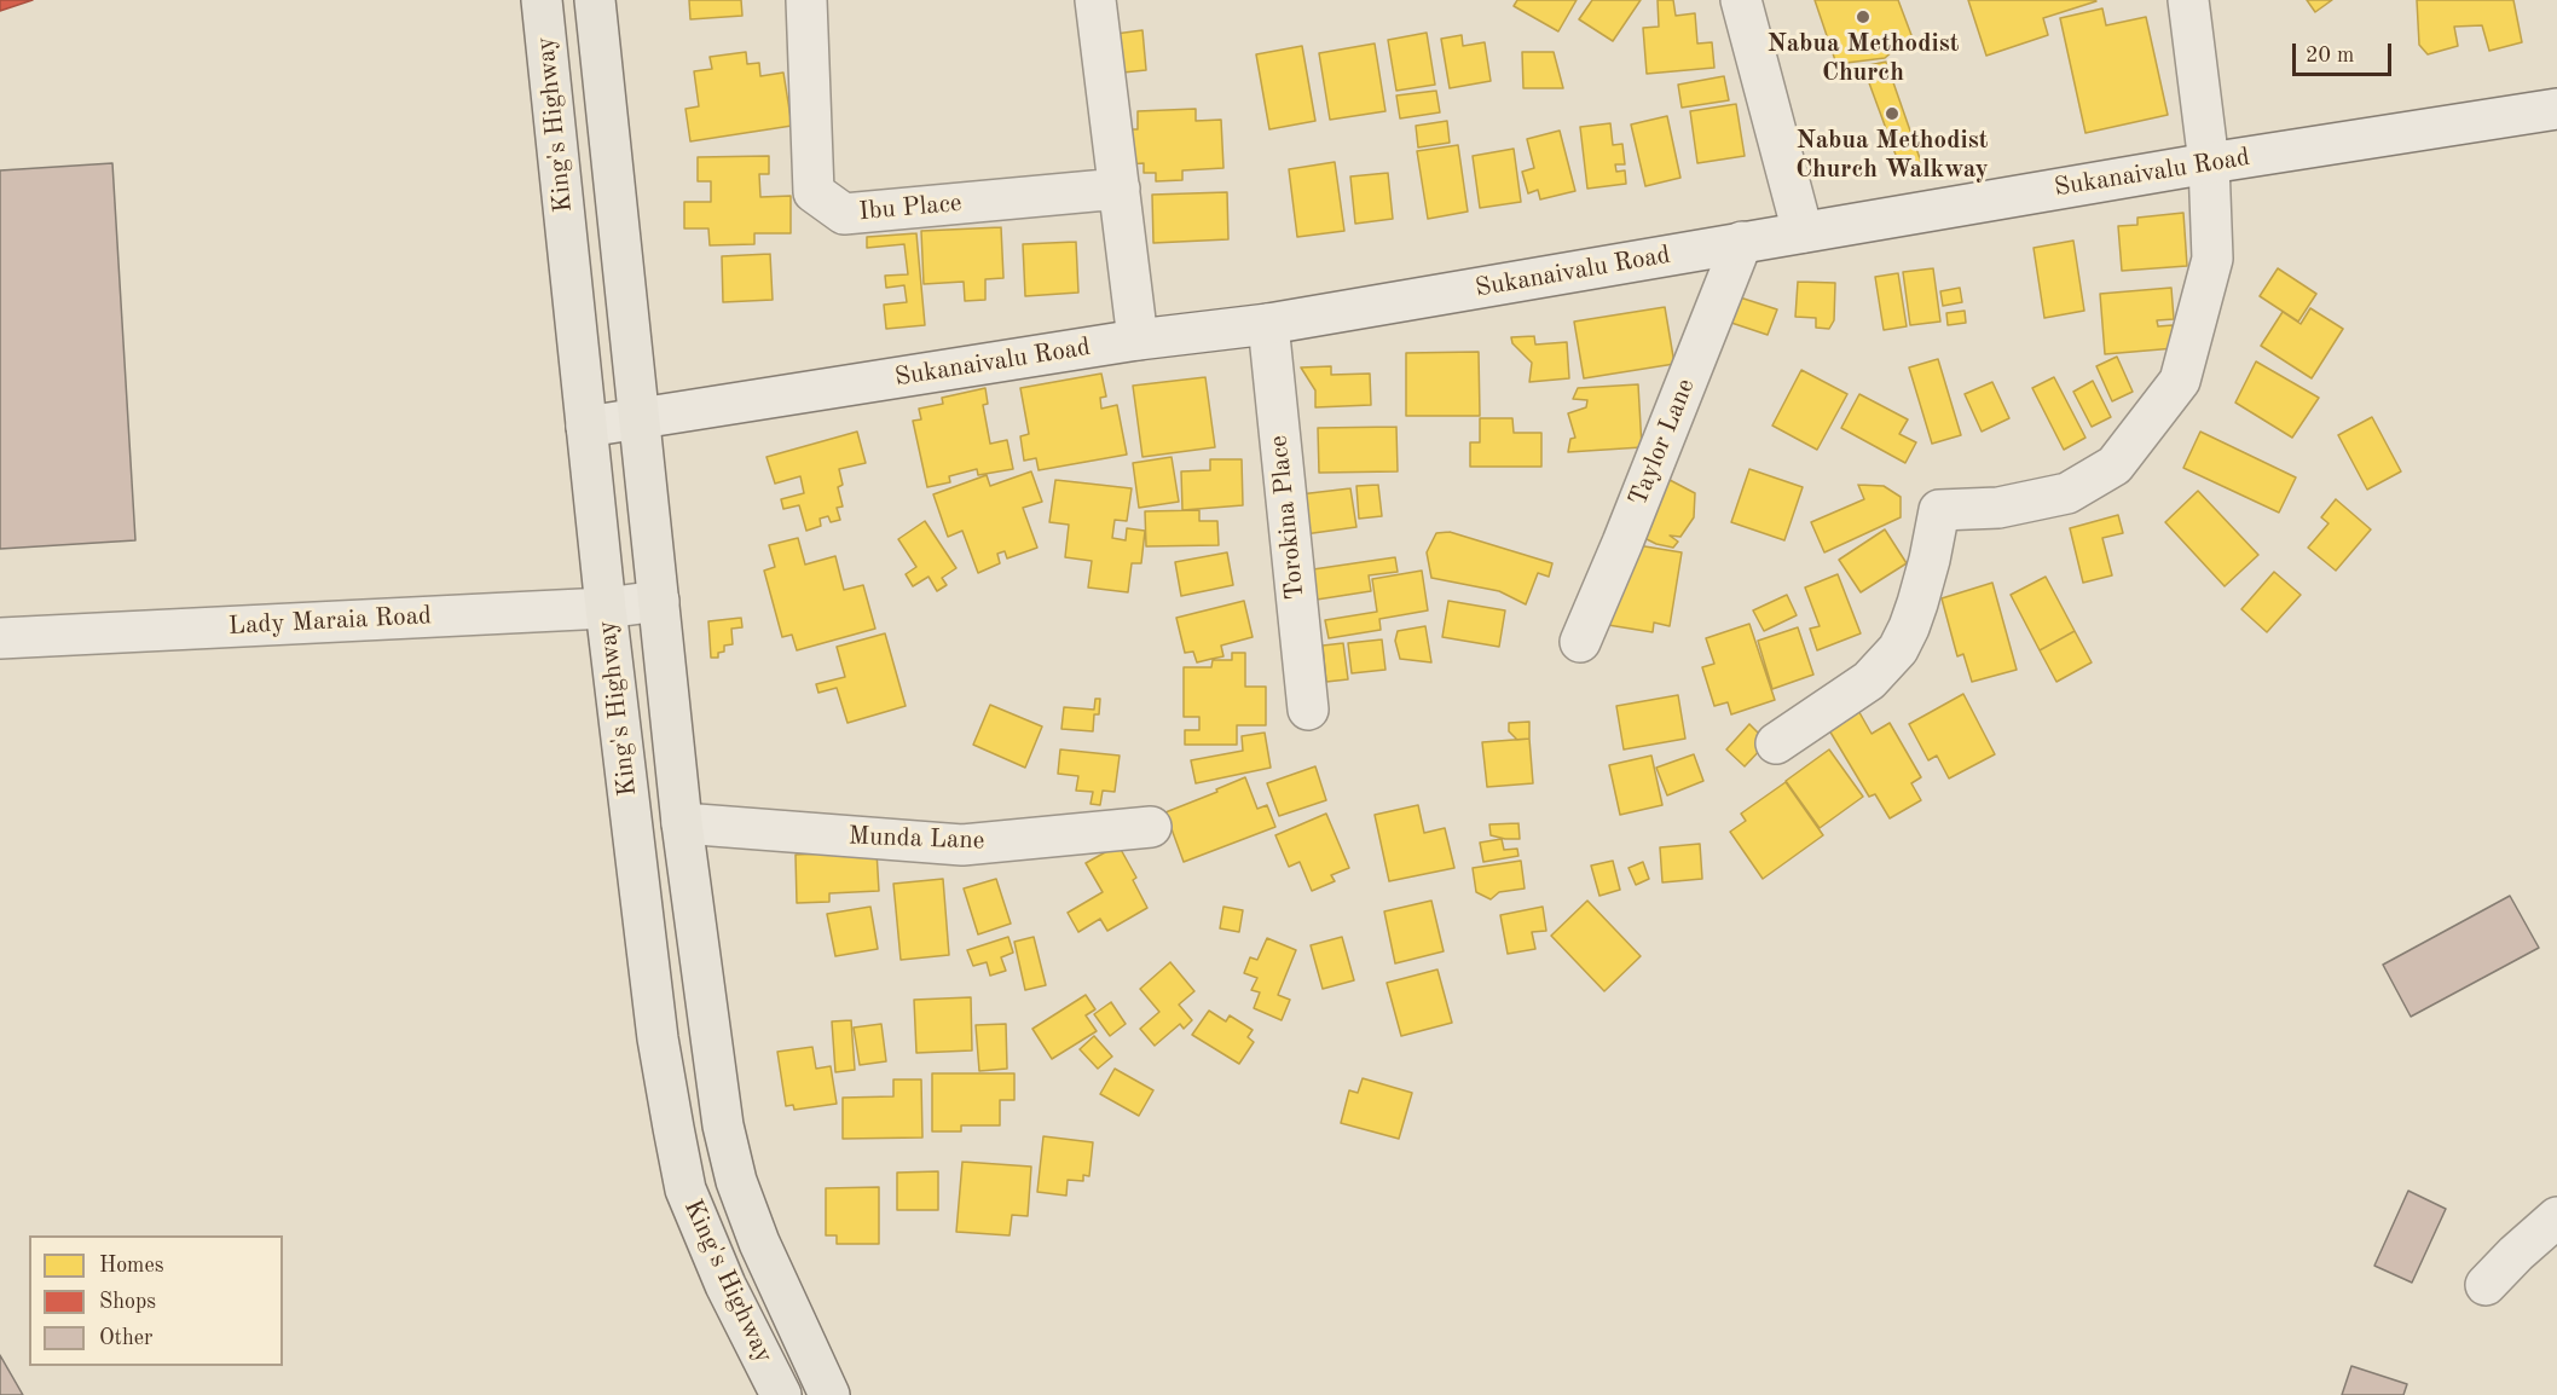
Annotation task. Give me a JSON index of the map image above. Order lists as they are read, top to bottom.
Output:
{
  "streets": {
    "highway": ["King's Highway"],
    "street": [
      "Sukanaivalu Road",
      "Ibu Place",
      "Taylor Lane",
      "Torokina Place",
      "Lady Maraia Road",
      "Munda Lane"
    ]
  },
  "crossings": [
    ["King's Highway", "Sukanaivalu Road"],
    ["King's Highway", "Lady Maraia Road"],
    ["King's Highway", "Munda Lane"],
    ["Sukanaivalu Road", "Taylor Lane"],
    ["Sukanaivalu Road", "Torokina Place"]
  ],
  "places": ["Nabua Methodist Church", "Nabua Methodist Church Walkway"],
  "legend": ["Homes", "Shops", "Other"],
  "scale_bar": "20 m"
}
